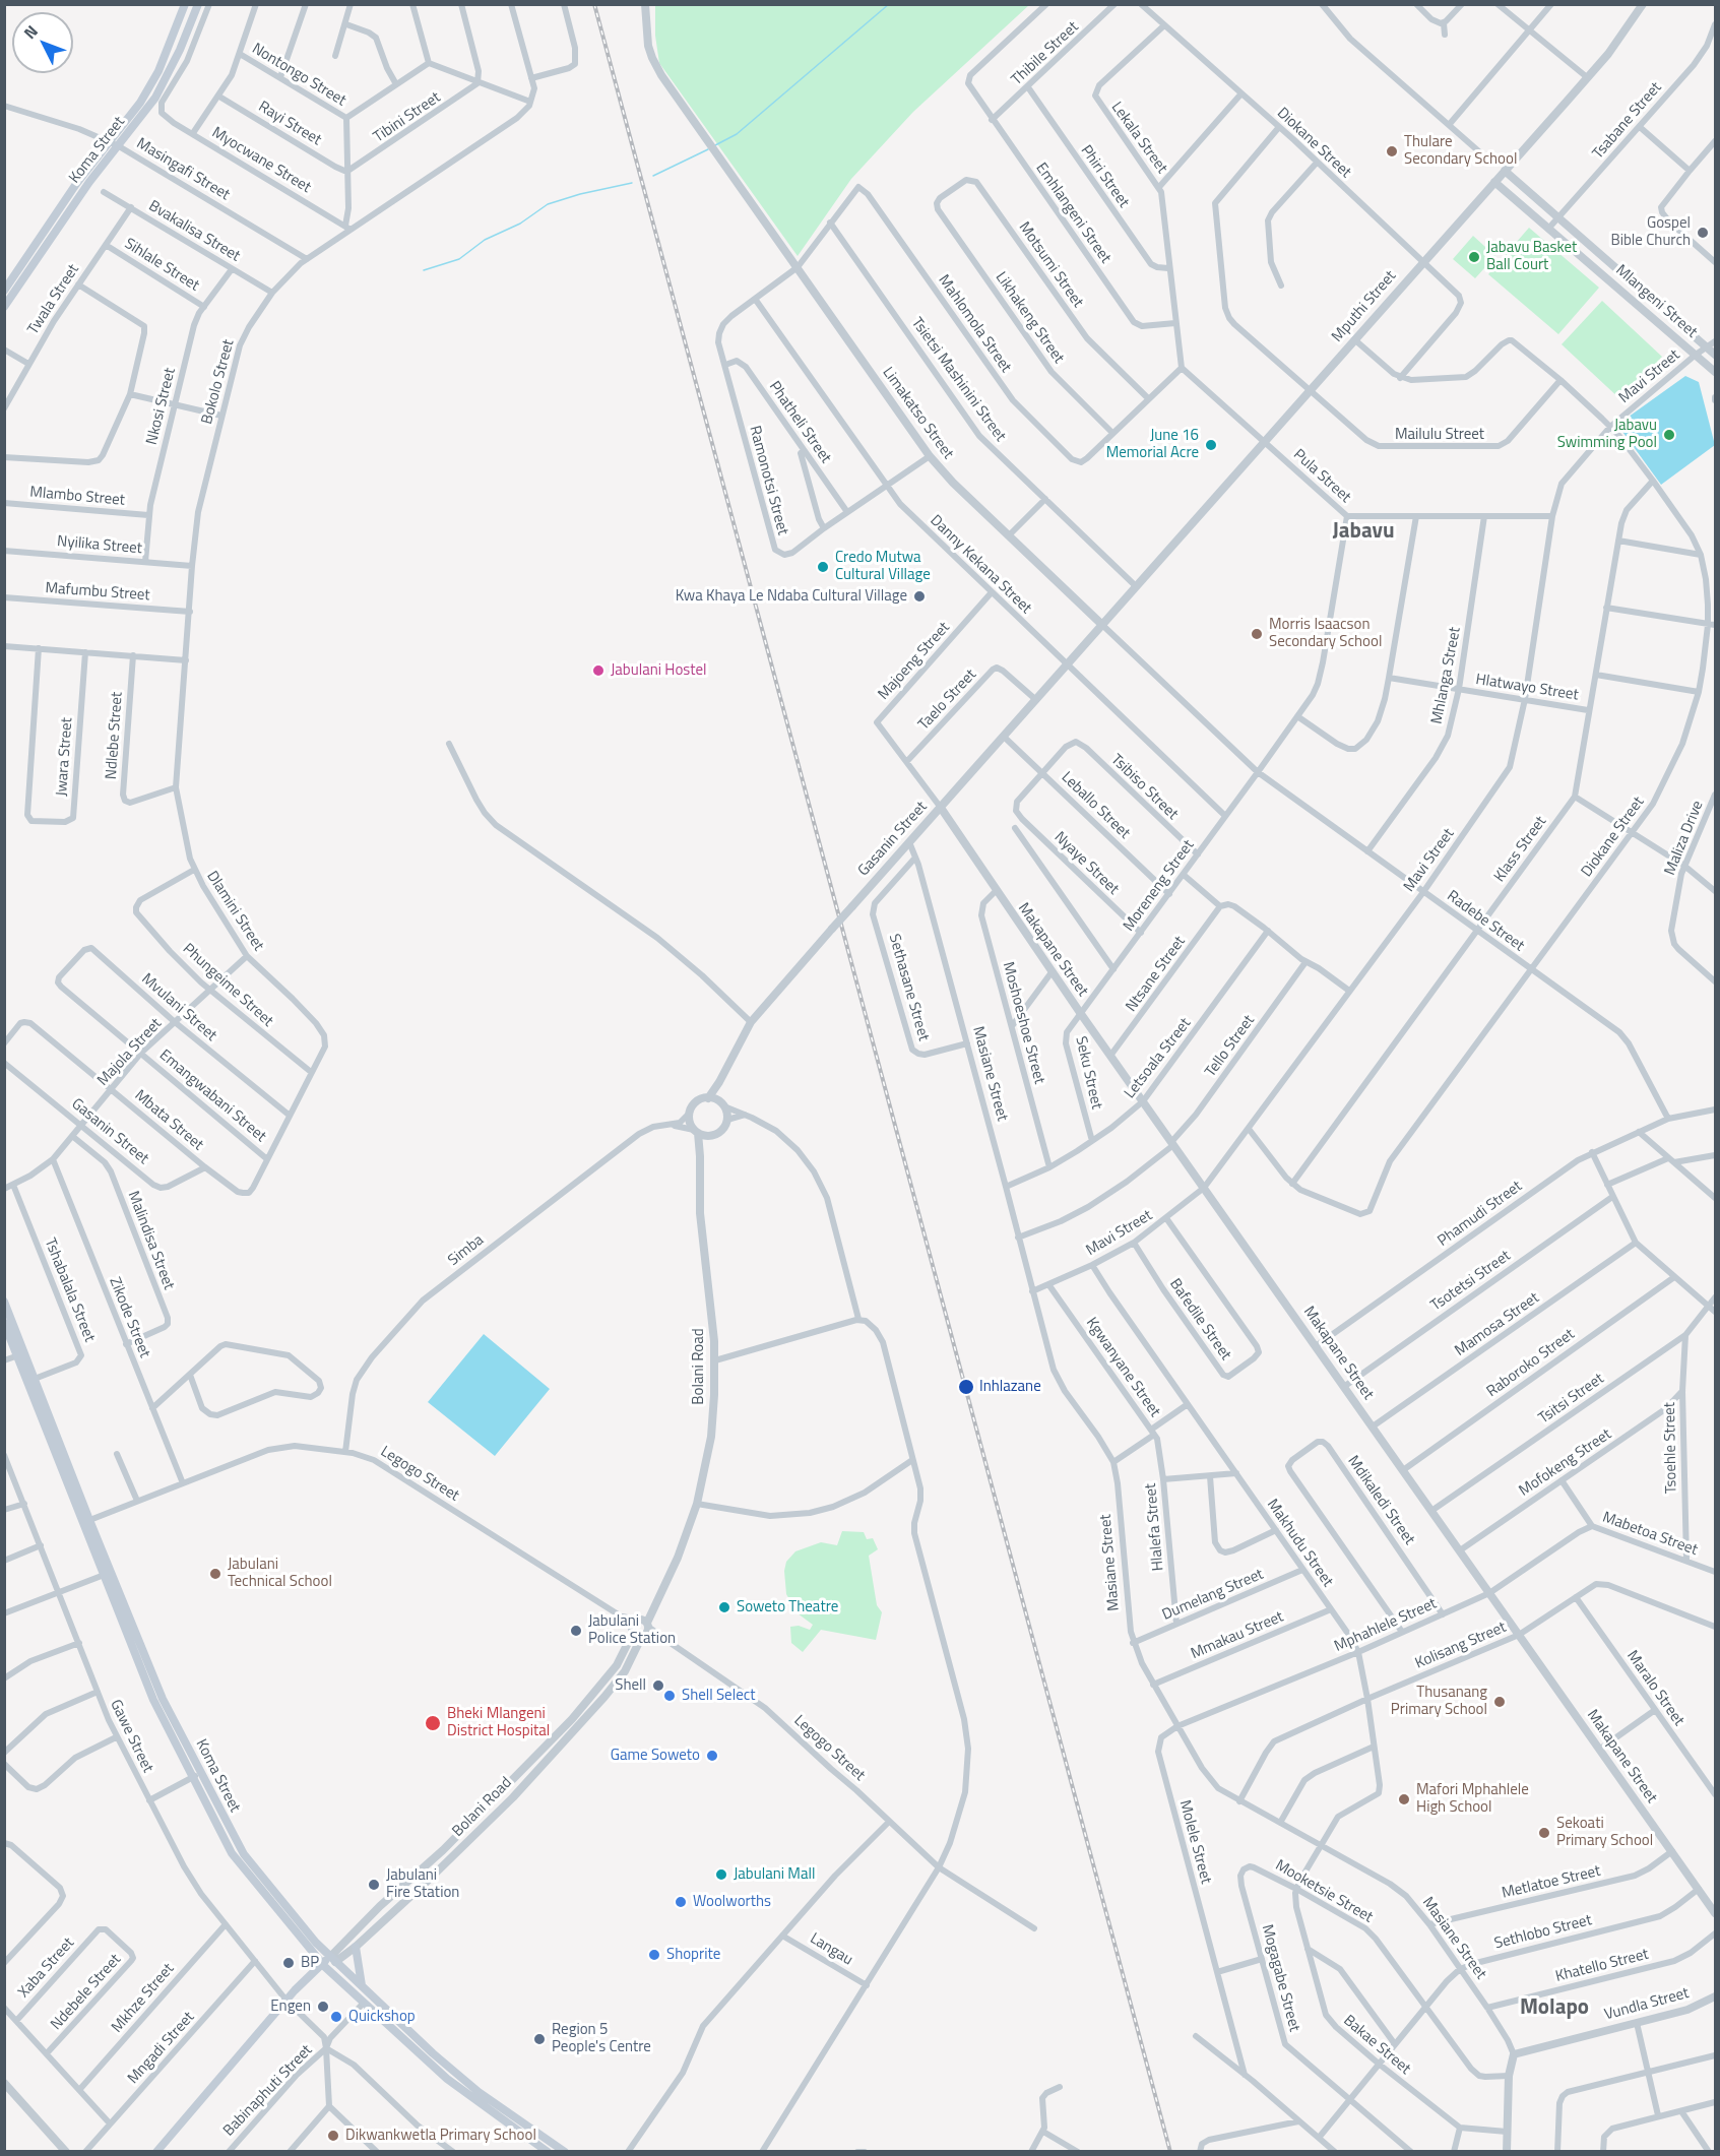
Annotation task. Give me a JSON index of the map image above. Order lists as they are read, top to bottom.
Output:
{
  "streets": {
    "main road": ["Koma Street", "Bolani Road"],
    "street": [
      "Thibile Street",
      "Nontongo Street",
      "Tibini Street",
      "Tsabane Street",
      "Rayi Street",
      "Lekala Street",
      "Diokane Street",
      "Myocwane Street",
      "Masingafi Street",
      "Phiri Street",
      "Emhlangeni Street",
      "Bvakalisa Street",
      "Sihlale Street",
      "Motsumi Street",
      "Twala Street",
      "Mlangeni Street",
      "Mputhi Street",
      "Likhakeng Street",
      "Mahlomola Street",
      "Mavi Street",
      "Tsietsi Mashinini Street",
      "Bokolo Street",
      "Nkosi Street",
      "Limakatso Street",
      "Phatheli Street",
      "Mailulu Street",
      "Pula Street",
      "Ramonotsi Street",
      "Mlambo Street",
      "Nyilika Street",
      "Danny Kekana Street",
      "Mafumbu Street",
      "Majoeng Street",
      "Mhlanga Street",
      "Hlatwayo Street",
      "Taelo Street",
      "Ndlebe Street",
      "Jwara Street",
      "Tsibiso Street",
      "Leballo Street",
      "Maliza Drive",
      "Gasanin Street",
      "Klass Street",
      "Nyaye Street",
      "Moreneng Street",
      "Dlamini Street",
      "Radebe Street",
      "Makapane Street",
      "Ntsane Street",
      "Phungeime Street",
      "Sethasane Street",
      "Mvulani Street",
      "Moshoeshoe Street",
      "Tello Street",
      "Majola Street",
      "Letsoala Street",
      "Seku Street",
      "Masiane Street",
      "Emangwabani Street",
      "Mbata Street",
      "Phamudi Street",
      "Malindisa Street",
      "Simba",
      "Tsotetsi Street",
      "Tshabalala Street",
      "Zikode Street",
      "Bafedile Street",
      "Mamosa Street",
      "Raboroko Street",
      "Kgwanyane Street",
      "Tsitsi Street",
      "Tsoehle Street",
      "Mofokeng Street",
      "Legogo Street",
      "Mdikaledi Street",
      "Hlalefa Street",
      "Mabetoa Street",
      "Makhudu Street",
      "Dumelang Street",
      "Mphahlele Street",
      "Mmakau Street",
      "Kolisang Street",
      "Maralo Street",
      "Gawe Street",
      "Molele Street",
      "Metlatoe Street",
      "Mooketsie Street",
      "Sethlobo Street",
      "Langau",
      "Khatello Street",
      "Xaba Street",
      "Mogagabe Street",
      "Ndebele Street",
      "Mkhze Street",
      "Vundla Street",
      "Bakae Street",
      "Mngadi Street",
      "Babinaphuti Street"
    ]
  },
  "crossings": [
    ["Thibile Street", "Phiri Street"],
    ["Thibile Street", "Emhlangeni Street"],
    ["Nontongo Street", "Tibini Street"],
    ["Nontongo Street", "Rayi Street"],
    ["Nontongo Street", "Myocwane Street"],
    ["Nontongo Street", "Bokolo Street"],
    ["Tibini Street", "Rayi Street"],
    ["Tsabane Street", "Mlangeni Street"],
    ["Lekala Street", "Diokane Street"],
    ["Diokane Street", "Mputhi Street"],
    ["Diokane Street", "Mavi Street"],
    ["Diokane Street", "Mailulu Street"],
    ["Diokane Street", "Klass Street"],
    ["Diokane Street", "Radebe Street"],
    ["Koma Street", "Masingafi Street"],
    ["Koma Street", "Tshabalala Street"],
    ["Koma Street", "Bolani Road"],
    ["Koma Street", "Legogo Street"],
    ["Koma Street", "Babinaphuti Street"],
    ["Myocwane Street", "Bokolo Street"],
    ["Masingafi Street", "Bokolo Street"],
    ["Bvakalisa Street", "Twala Street"],
    ["Bvakalisa Street", "Bokolo Street"],
    ["Bvakalisa Street", "Nkosi Street"],
    ["Sihlale Street", "Twala Street"],
    ["Sihlale Street", "Nkosi Street"],
    ["Motsumi Street", "Likhakeng Street"],
    ["Mlangeni Street", "Mputhi Street"],
    ["Mlangeni Street", "Mavi Street"],
    ["Mputhi Street", "Tsietsi Mashinini Street"],
    ["Mputhi Street", "Limakatso Street"],
    ["Mputhi Street", "Mailulu Street"],
    ["Mputhi Street", "Pula Street"],
    ["Mputhi Street", "Gasanin Street"],
    ["Likhakeng Street", "Mahlomola Street"],
    ["Mahlomola Street", "Tsietsi Mashinini Street"],
    ["Mavi Street", "Pula Street"],
    ["Mavi Street", "Hlatwayo Street"],
    ["Mavi Street", "Radebe Street"],
    ["Mavi Street", "Makapane Street"],
    ["Mavi Street", "Masiane Street"],
    ["Mavi Street", "Bafedile Street"],
    ["Mavi Street", "Kgwanyane Street"],
    ["Mavi Street", "Makhudu Street"],
    ["Bokolo Street", "Nyilika Street"],
    ["Bokolo Street", "Mafumbu Street"],
    ["Bokolo Street", "Dlamini Street"],
    ["Nkosi Street", "Mlambo Street"],
    ["Nkosi Street", "Nyilika Street"],
    ["Limakatso Street", "Ramonotsi Street"],
    ["Limakatso Street", "Gasanin Street"],
    ["Limakatso Street", "Moreneng Street"],
    ["Limakatso Street", "Radebe Street"],
    ["Phatheli Street", "Ramonotsi Street"],
    ["Pula Street", "Mhlanga Street"],
    ["Pula Street", "Moreneng Street"],
    ["Ramonotsi Street", "Danny Kekana Street"],
    ["Danny Kekana Street", "Majoeng Street"],
    ["Danny Kekana Street", "Gasanin Street"],
    ["Danny Kekana Street", "Moreneng Street"],
    ["Majoeng Street", "Taelo Street"],
    ["Majoeng Street", "Gasanin Street"],
    ["Majoeng Street", "Makapane Street"],
    ["Mhlanga Street", "Hlatwayo Street"],
    ["Mhlanga Street", "Radebe Street"],
    ["Hlatwayo Street", "Klass Street"],
    ["Taelo Street", "Gasanin Street"],
    ["Ndlebe Street", "Dlamini Street"],
    ["Tsibiso Street", "Leballo Street"],
    ["Tsibiso Street", "Nyaye Street"],
    ["Tsibiso Street", "Moreneng Street"],
    ["Leballo Street", "Gasanin Street"],
    ["Leballo Street", "Nyaye Street"],
    ["Leballo Street", "Moreneng Street"],
    ["Gasanin Street", "Makapane Street"],
    ["Gasanin Street", "Majola Street"],
    ["Gasanin Street", "Masiane Street"],
    ["Gasanin Street", "Mbata Street"],
    ["Gasanin Street", "Bolani Road"],
    ["Klass Street", "Radebe Street"],
    ["Nyaye Street", "Moreneng Street"],
    ["Moreneng Street", "Radebe Street"],
    ["Moreneng Street", "Makapane Street"],
    ["Moreneng Street", "Seku Street"],
    ["Dlamini Street", "Phungeime Street"],
    ["Dlamini Street", "Majola Street"],
    ["Radebe Street", "Phamudi Street"],
    ["Makapane Street", "Ntsane Street"],
    ["Makapane Street", "Moshoeshoe Street"],
    ["Makapane Street", "Tello Street"],
    ["Makapane Street", "Letsoala Street"],
    ["Makapane Street", "Seku Street"],
    ["Makapane Street", "Phamudi Street"],
    ["Makapane Street", "Tsotetsi Street"],
    ["Makapane Street", "Mamosa Street"],
    ["Makapane Street", "Raboroko Street"],
    ["Makapane Street", "Tsitsi Street"],
    ["Makapane Street", "Mofokeng Street"],
    ["Makapane Street", "Mphahlele Street"],
    ["Makapane Street", "Kolisang Street"],
    ["Makapane Street", "Metlatoe Street"],
    ["Makapane Street", "Sethlobo Street"],
    ["Phungeime Street", "Majola Street"],
    ["Sethasane Street", "Masiane Street"],
    ["Mvulani Street", "Majola Street"],
    ["Mvulani Street", "Emangwabani Street"],
    ["Moshoeshoe Street", "Letsoala Street"],
    ["Tello Street", "Masiane Street"],
    ["Majola Street", "Emangwabani Street"],
    ["Majola Street", "Mbata Street"],
    ["Majola Street", "Malindisa Street"],
    ["Majola Street", "Tshabalala Street"],
    ["Majola Street", "Zikode Street"],
    ["Letsoala Street", "Seku Street"],
    ["Letsoala Street", "Masiane Street"],
    ["Masiane Street", "Makhudu Street"],
    ["Masiane Street", "Dumelang Street"],
    ["Masiane Street", "Mphahlele Street"],
    ["Masiane Street", "Mmakau Street"],
    ["Masiane Street", "Kolisang Street"],
    ["Masiane Street", "Molele Street"],
    ["Masiane Street", "Metlatoe Street"],
    ["Masiane Street", "Sethlobo Street"],
    ["Masiane Street", "Khatello Street"],
    ["Masiane Street", "Vundla Street"],
    ["Emangwabani Street", "Mbata Street"],
    ["Malindisa Street", "Zikode Street"],
    ["Simba", "Legogo Street"],
    ["Zikode Street", "Legogo Street"],
    ["Bolani Road", "Legogo Street"],
    ["Bolani Road", "Gawe Street"],
    ["Kgwanyane Street", "Hlalefa Street"],
    ["Kgwanyane Street", "Makhudu Street"],
    ["Tsitsi Street", "Tsoehle Street"],
    ["Tsoehle Street", "Mofokeng Street"],
    ["Tsoehle Street", "Mabetoa Street"],
    ["Mofokeng Street", "Mabetoa Street"],
    ["Mdikaledi Street", "Mphahlele Street"],
    ["Hlalefa Street", "Dumelang Street"],
    ["Mabetoa Street", "Mphahlele Street"],
    ["Makhudu Street", "Dumelang Street"],
    ["Makhudu Street", "Mphahlele Street"],
    ["Makhudu Street", "Mmakau Street"],
    ["Makhudu Street", "Kolisang Street"],
    ["Mphahlele Street", "Molele Street"],
    ["Kolisang Street", "Maralo Street"],
    ["Gawe Street", "Mkhze Street"],
    ["Gawe Street", "Mngadi Street"],
    ["Gawe Street", "Babinaphuti Street"],
    ["Mooketsie Street", "Mogagabe Street"],
    ["Mooketsie Street", "Bakae Street"],
    ["Xaba Street", "Ndebele Street"]
  ],
  "districts": ["Jabavu", "Molapo"],
  "places": [
    "Thulare Secondary School",
    "Gospel Bible Church",
    "Jabavu Basket Ball Court",
    "Jabavu Swimming Pool",
    "June 16 Memorial Acre",
    "Credo Mutwa Cultural Village",
    "Kwa Khaya Le Ndaba Cultural Village",
    "Morris Isaacson Secondary School",
    "Jabulani Hostel",
    "Inhlazane",
    "Jabulani Technical School",
    "Soweto Theatre",
    "Jabulani Police Station",
    "Shell",
    "Shell Select",
    "Thusanang Primary School",
    "Bheki Mlangeni District Hospital",
    "Game Soweto",
    "Mafori Mphahlele High School",
    "Sekoati Primary School",
    "Jabulani Mall",
    "Jabulani Fire Station",
    "Woolworths",
    "Shoprite",
    "BP",
    "Engen",
    "Quickshop",
    "Region 5 People's Centre",
    "Dikwankwetla Primary School"
  ],
  "north": "top left"
}
